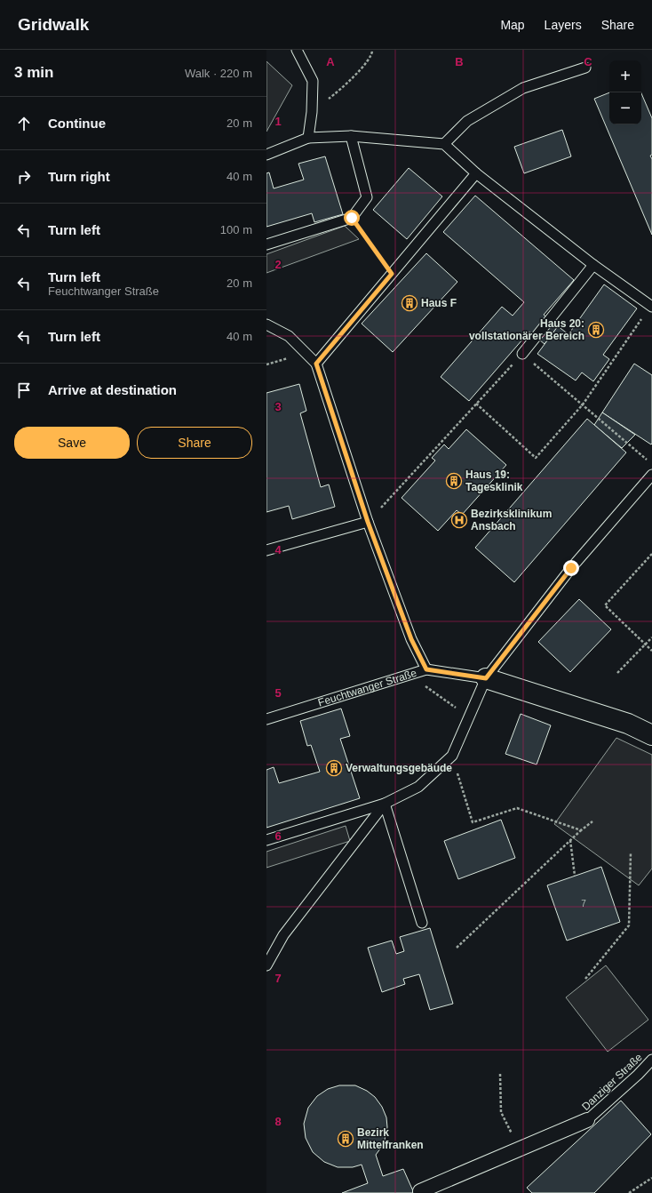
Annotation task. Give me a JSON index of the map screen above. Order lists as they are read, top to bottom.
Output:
{
  "streets": {
    "street": ["Feuchtwanger Straße"],
    "lane": ["Danziger Straße"]
  },
  "places": {
    "building": [
      "Haus F",
      "Haus 20: vollstationärer Bereich",
      "Haus 19: Tagesklinik",
      "Verwaltungsgebäude",
      "Bezirk Mittelfranken"
    ],
    "hospital": ["Bezirksklinikum Ansbach"]
  },
  "house_numbers": ["7"],
  "page": {
    "header": "Gridwalk",
    "nav": ["Map", "Layers", "Share"],
    "heading": ["3 min", "Walk · 220 m"],
    "map_buttons": ["+", "−"],
    "list": [
      ["Continue", "20 m"],
      ["Turn right", "40 m"],
      ["Turn left", "100 m"],
      ["Turn left", "Feuchtwanger Straße", "20 m"],
      ["Turn left", "40 m"],
      "Arrive at destination"
    ],
    "buttons": ["Save", "Share"]
  },
  "grid": {
    "columns": ["A", "B", "C"],
    "rows": [
      "1",
      "2",
      "3",
      "4",
      "5",
      "6",
      "7",
      "8"
    ]
  }
}
